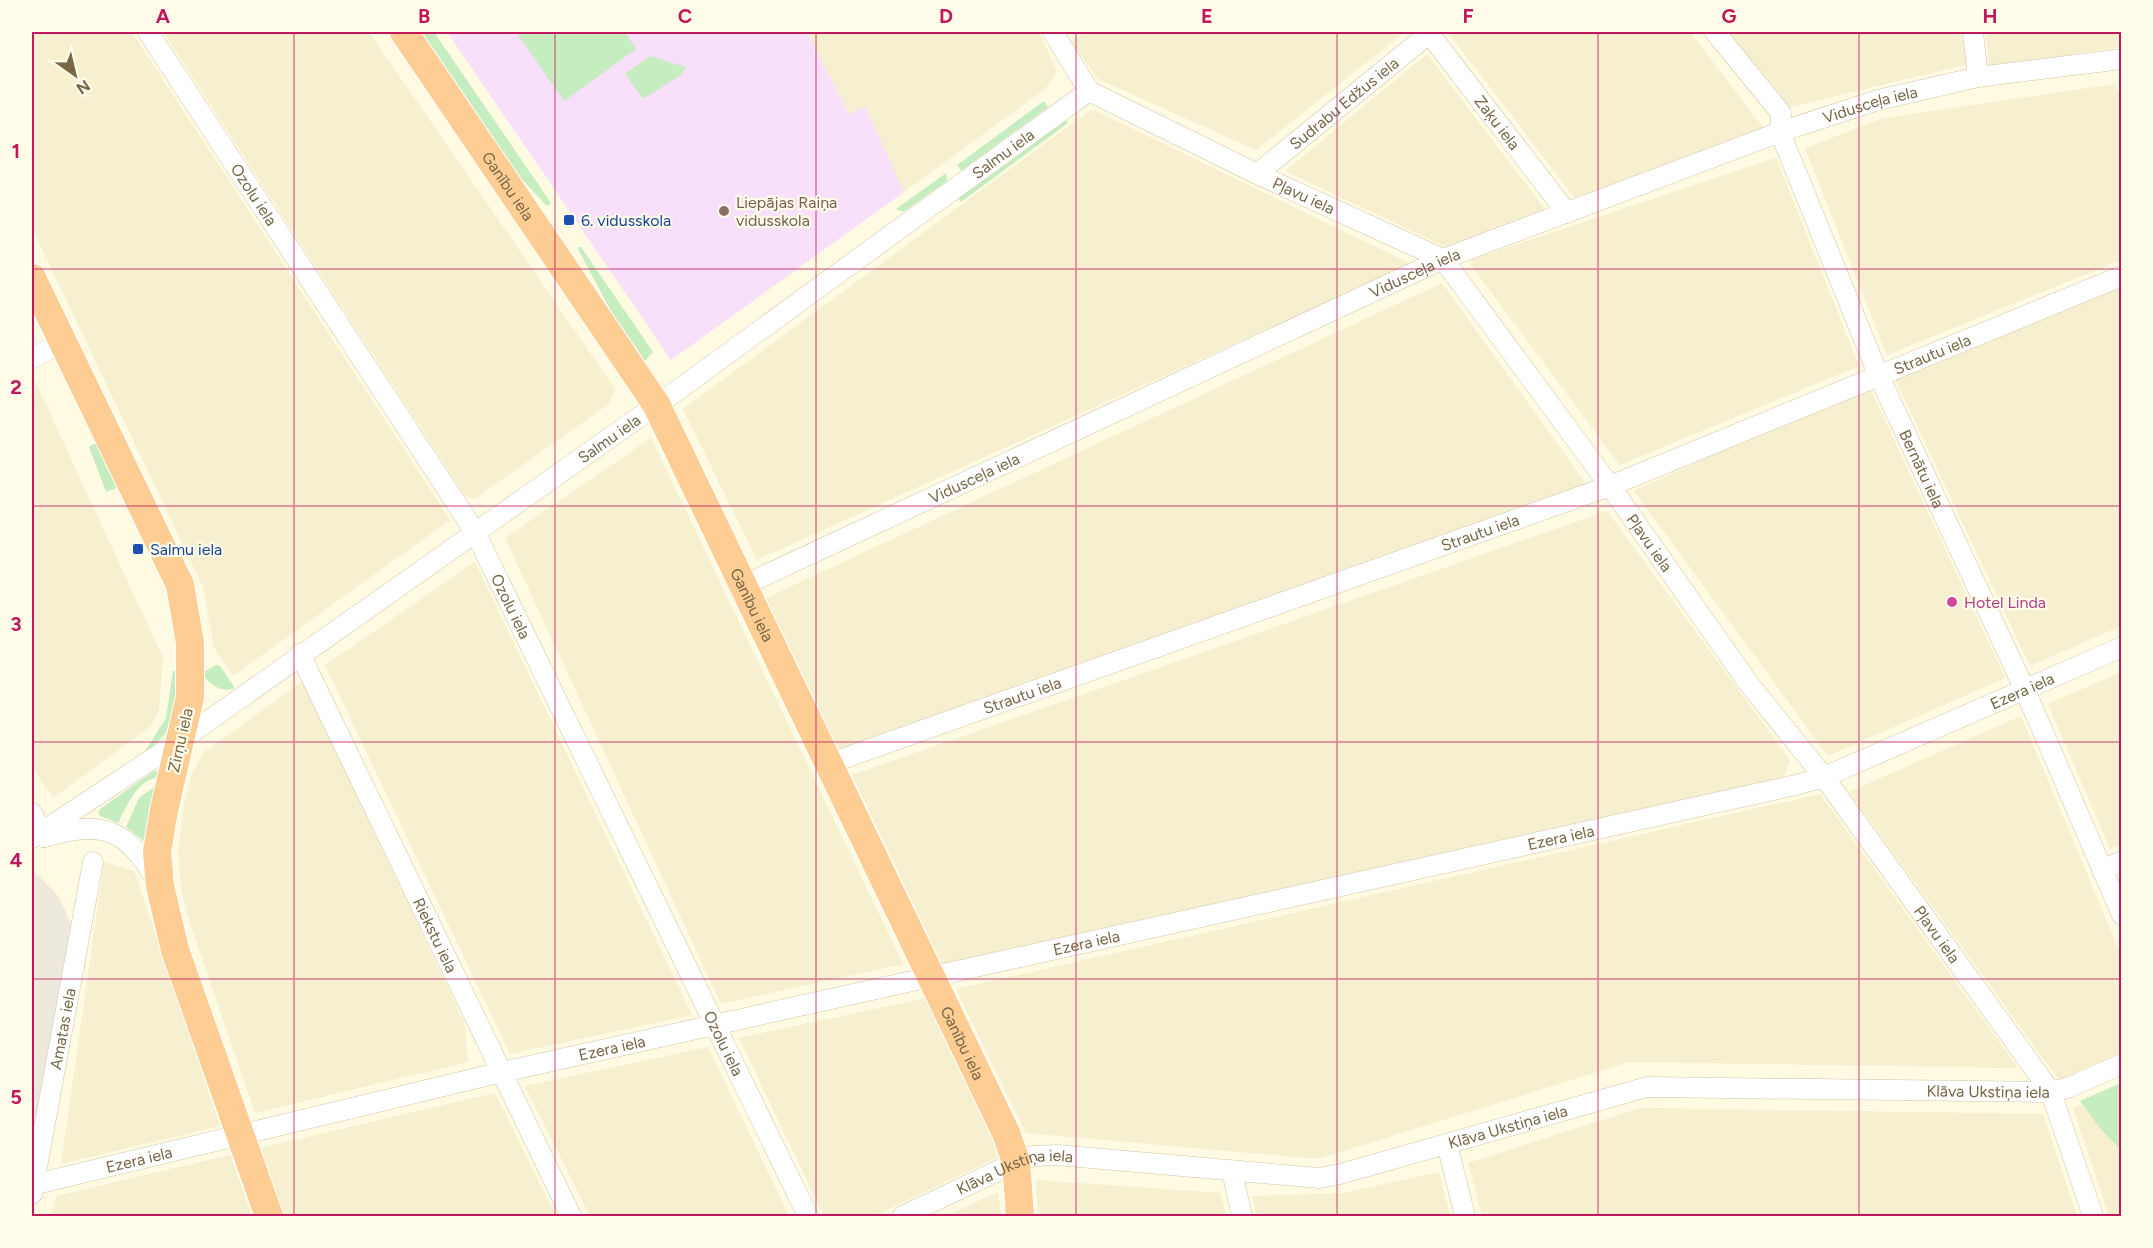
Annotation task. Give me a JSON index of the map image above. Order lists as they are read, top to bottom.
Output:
{
  "streets": {
    "highway": ["Ganību iela", "Zirņu iela"],
    "street": [
      "Sudrabu Edžus iela",
      "Vidusceļa iela",
      "Zaķu iela",
      "Salmu iela",
      "Ozolu iela",
      "Pļavu iela",
      "Strautu iela",
      "Bernātu iela",
      "Ezera iela",
      "Riekstu iela",
      "Amatas iela",
      "Klāva Ukstiņa iela"
    ]
  },
  "crossings": [
    ["Sudrabu Edžus iela", "Zaķu iela"],
    ["Sudrabu Edžus iela", "Pļavu iela"],
    ["Vidusceļa iela", "Zaķu iela"],
    ["Vidusceļa iela", "Ganību iela"],
    ["Vidusceļa iela", "Pļavu iela"],
    ["Vidusceļa iela", "Bernātu iela"],
    ["Salmu iela", "Ganību iela"],
    ["Salmu iela", "Ozolu iela"],
    ["Salmu iela", "Pļavu iela"],
    ["Salmu iela", "Zirņu iela"],
    ["Salmu iela", "Riekstu iela"],
    ["Ganību iela", "Strautu iela"],
    ["Ganību iela", "Ezera iela"],
    ["Ganību iela", "Klāva Ukstiņa iela"],
    ["Ozolu iela", "Ezera iela"],
    ["Pļavu iela", "Strautu iela"],
    ["Pļavu iela", "Ezera iela"],
    ["Pļavu iela", "Klāva Ukstiņa iela"],
    ["Strautu iela", "Bernātu iela"],
    ["Bernātu iela", "Ezera iela"],
    ["Ezera iela", "Zirņu iela"],
    ["Ezera iela", "Riekstu iela"],
    ["Ezera iela", "Amatas iela"]
  ],
  "places": {
    "other": ["Liepājas Raiņa vidusskola", "Hotel Linda"],
    "transit": ["6. vidusskola", "Salmu iela"]
  },
  "north": "bottom right",
  "grid": {
    "columns": [
      "A",
      "B",
      "C",
      "D",
      "E",
      "F",
      "G",
      "H"
    ],
    "rows": [
      "1",
      "2",
      "3",
      "4",
      "5"
    ]
  }
}
